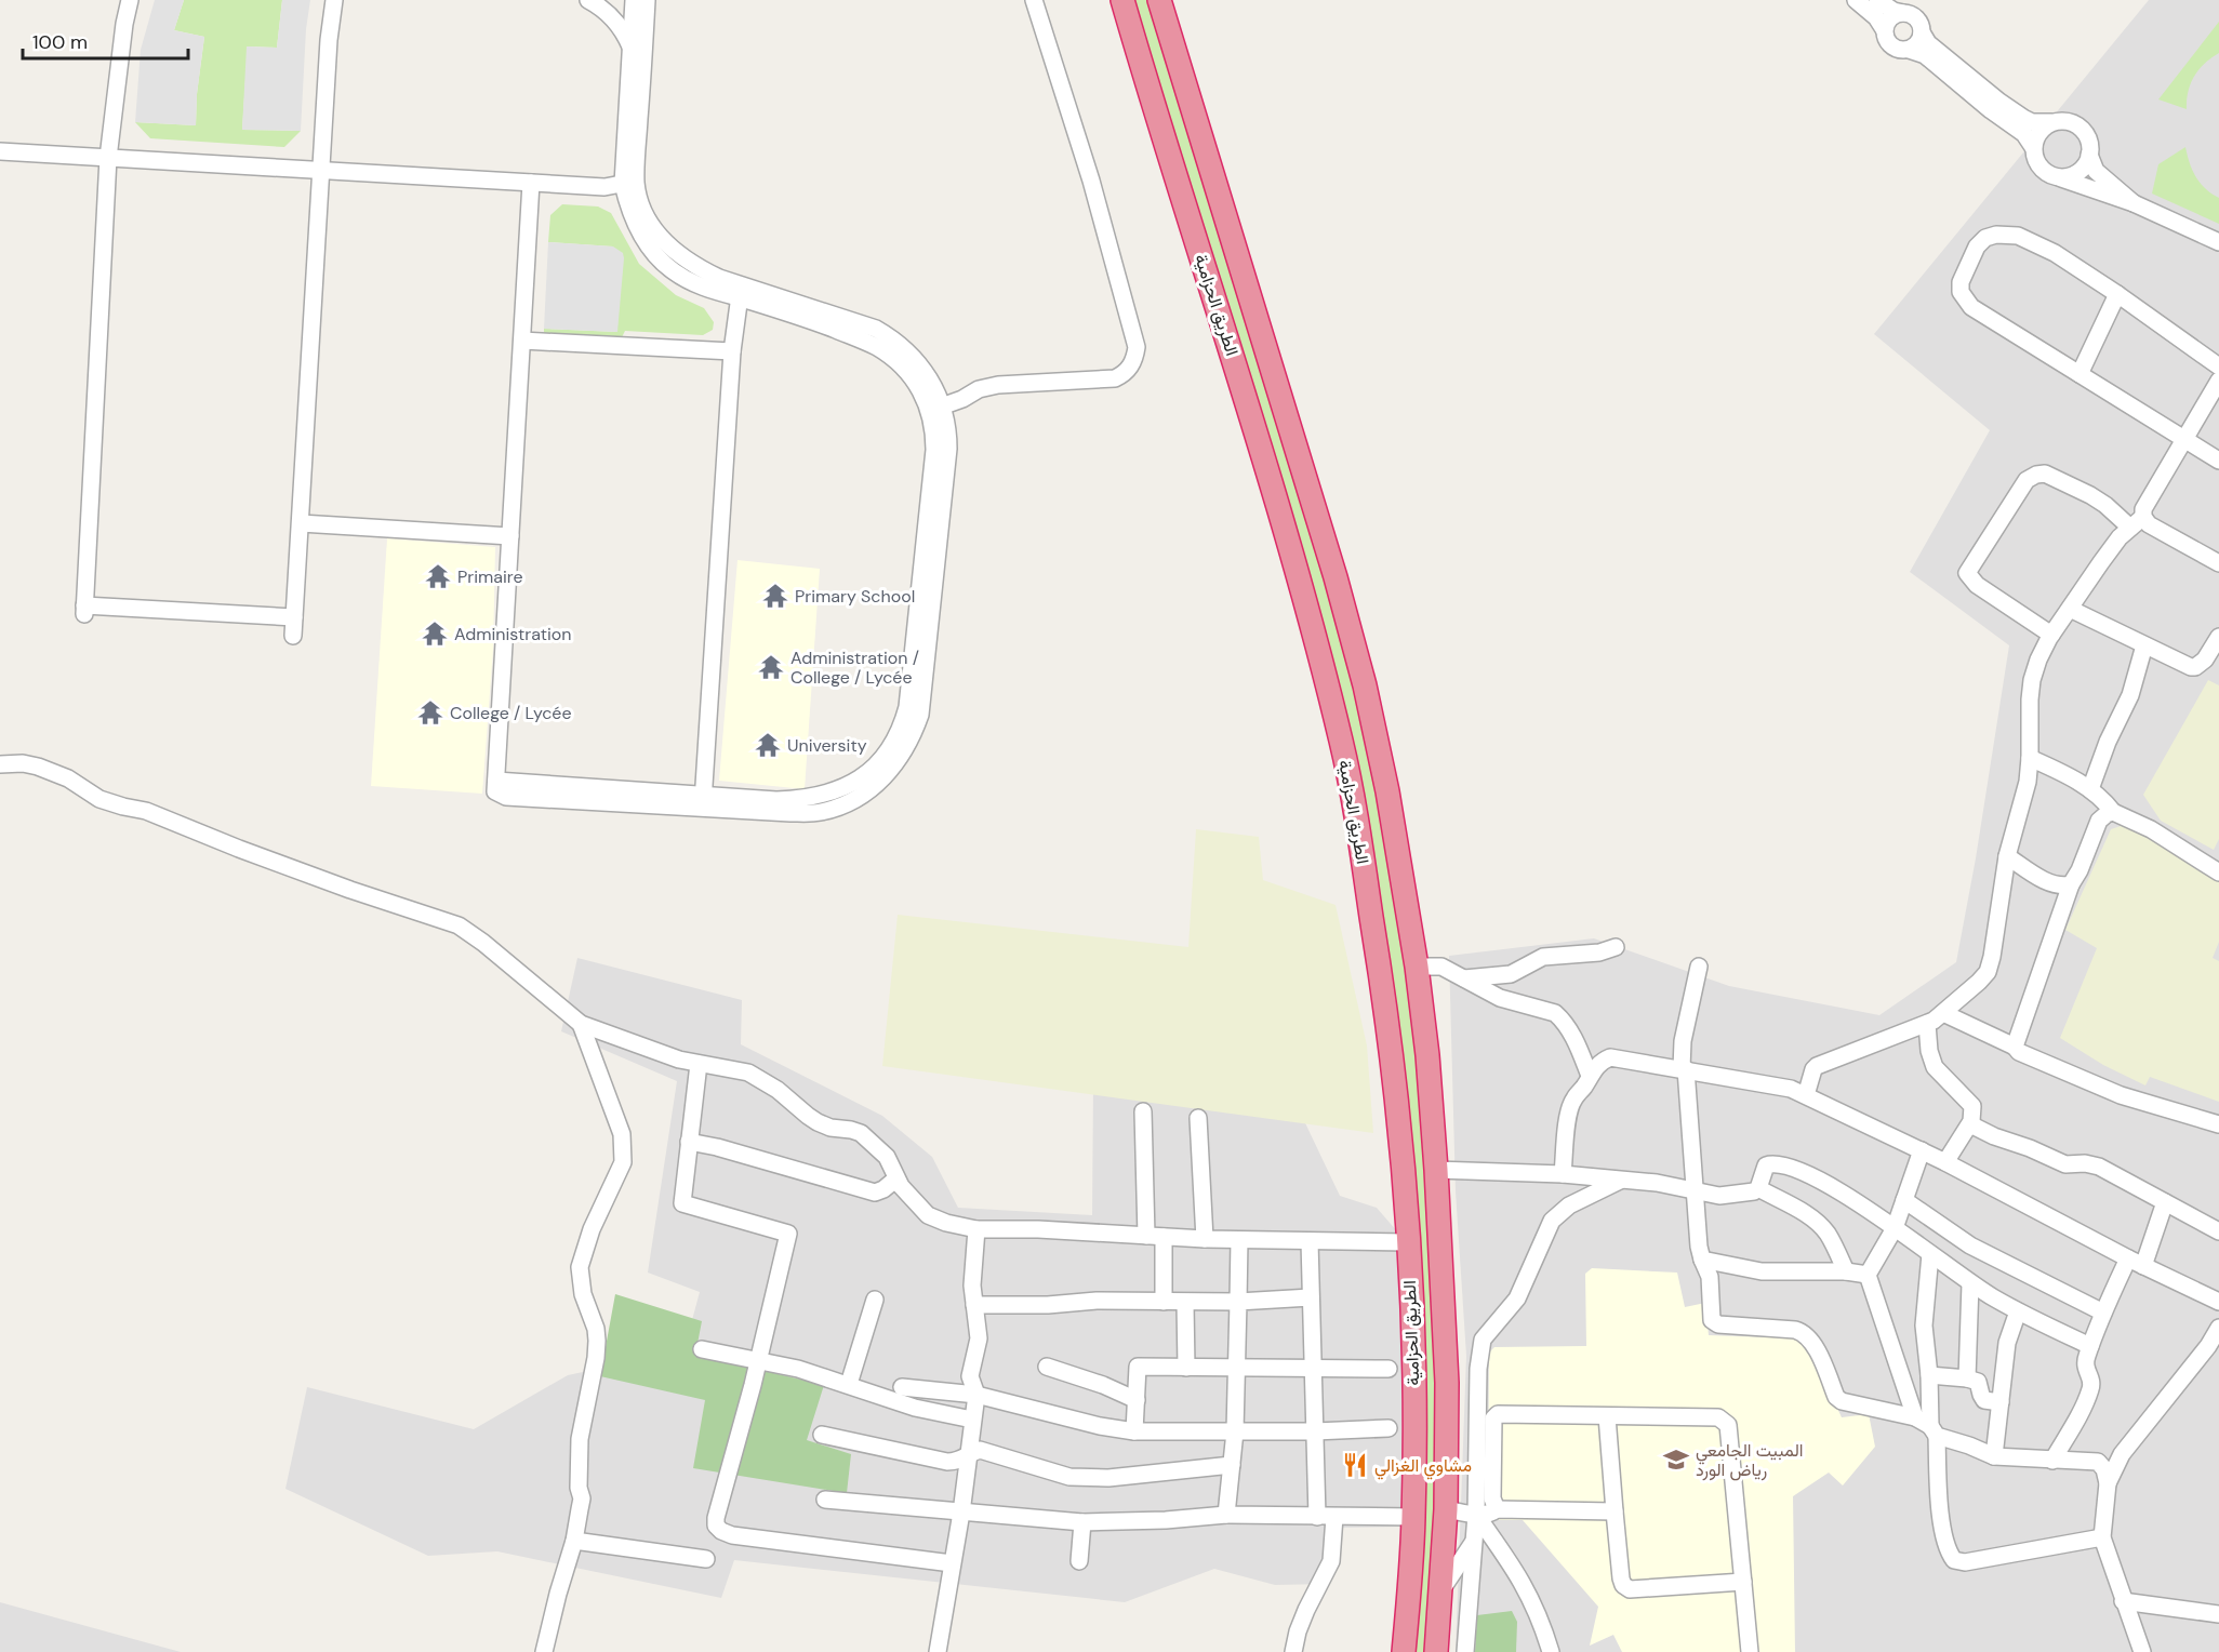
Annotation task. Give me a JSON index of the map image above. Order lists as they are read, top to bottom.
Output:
{
  "streets": {
    "highway": ["الطريق الحزامية"]
  },
  "places": {
    "temple": [
      "Primaire",
      "Primary School",
      "Administration",
      "Administration / College / Lycée",
      "College / Lycée",
      "University"
    ],
    "school or university": ["المبيت الجامعي رياض الورد"],
    "restaurant": ["مشاوي الغزالي"]
  },
  "scale_bar": "100 m"
}
